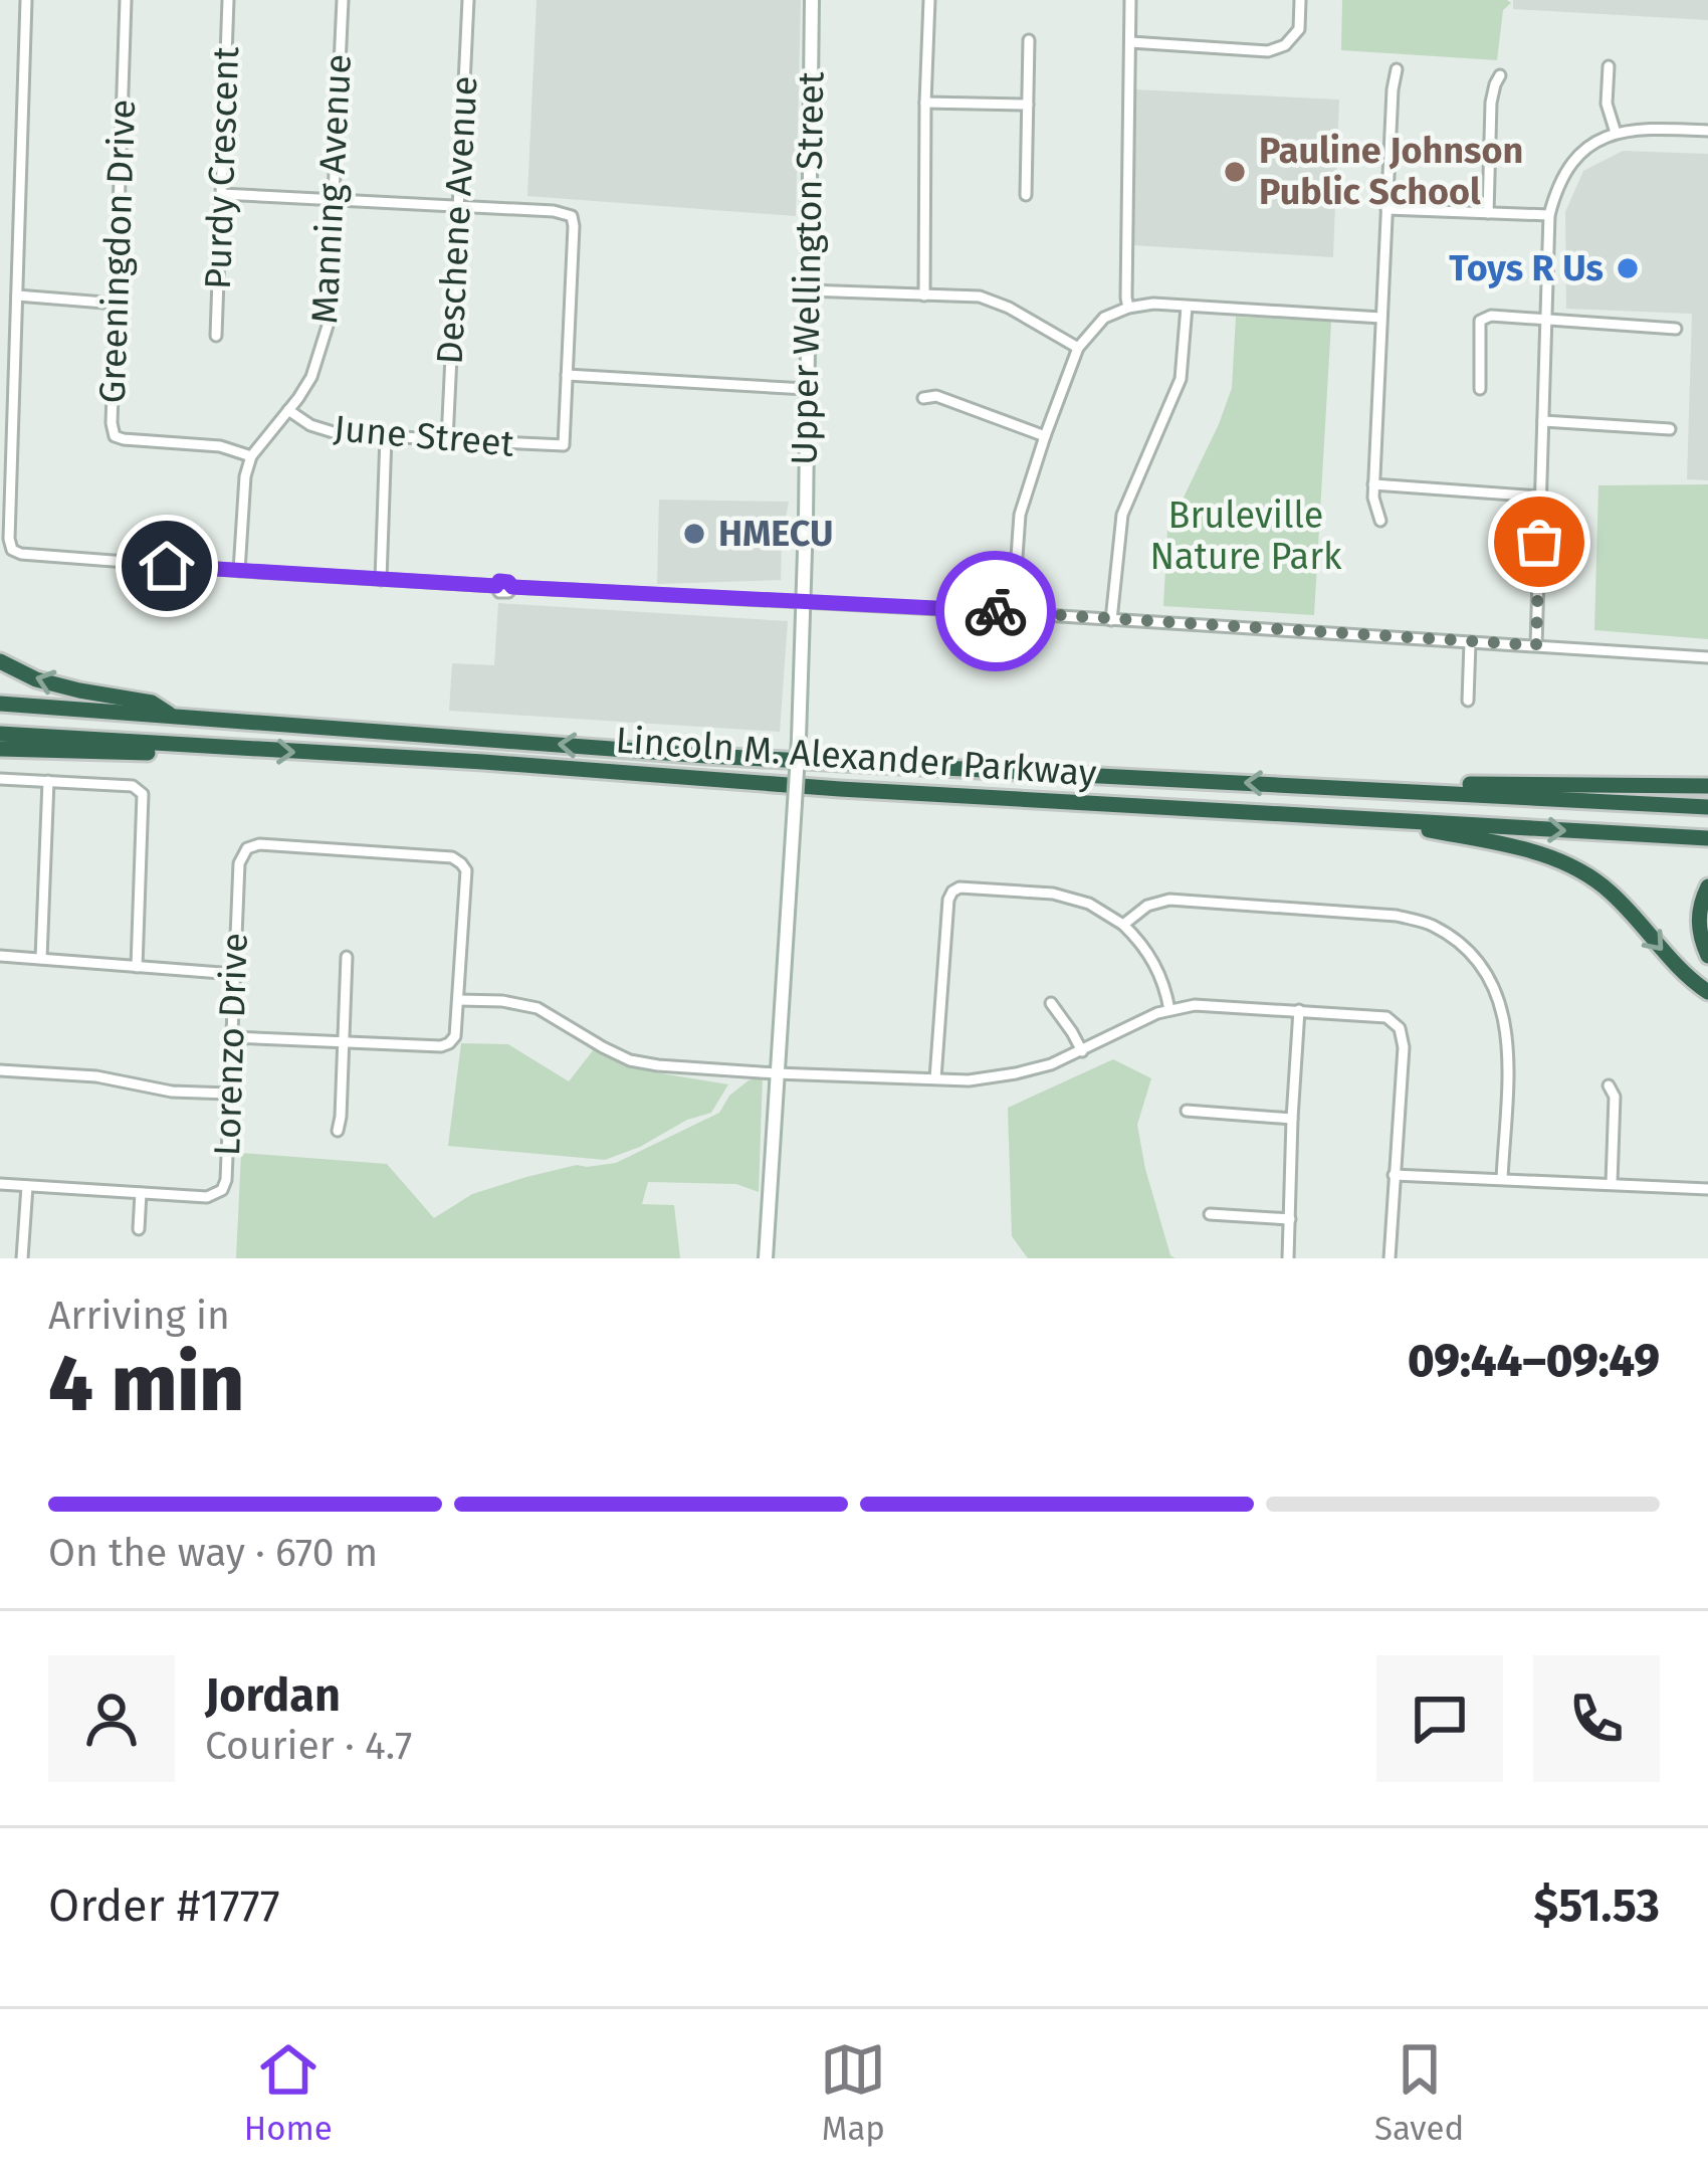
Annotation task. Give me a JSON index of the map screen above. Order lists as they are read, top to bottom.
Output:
{
  "streets": {
    "highway": ["Lincoln M. Alexander Parkway"],
    "main road": ["Upper Wellington Street"],
    "street": [
      "Purdy Crescent",
      "Manning Avenue",
      "Deschene Avenue",
      "Greeningdon Drive",
      "June Street",
      "Lorenzo Drive"
    ]
  },
  "crossings": [
    ["Manning Avenue", "Greeningdon Drive"],
    ["Manning Avenue", "June Street"],
    ["Deschene Avenue", "June Street"]
  ],
  "parks": ["Bruleville Nature Park"],
  "places": ["Pauline Johnson Public School", "Toys R Us", "HMECU"],
  "page": {
    "heading": ["4 min", "Arriving in", "09:44–09:49"],
    "panel": [
      "Jordan",
      "Courier · 4.7",
      "Order #1777",
      "$51.53"
    ],
    "bar": "On the way · 670 m",
    "tabs": ["Home", "Map", "Saved"]
  }
}
